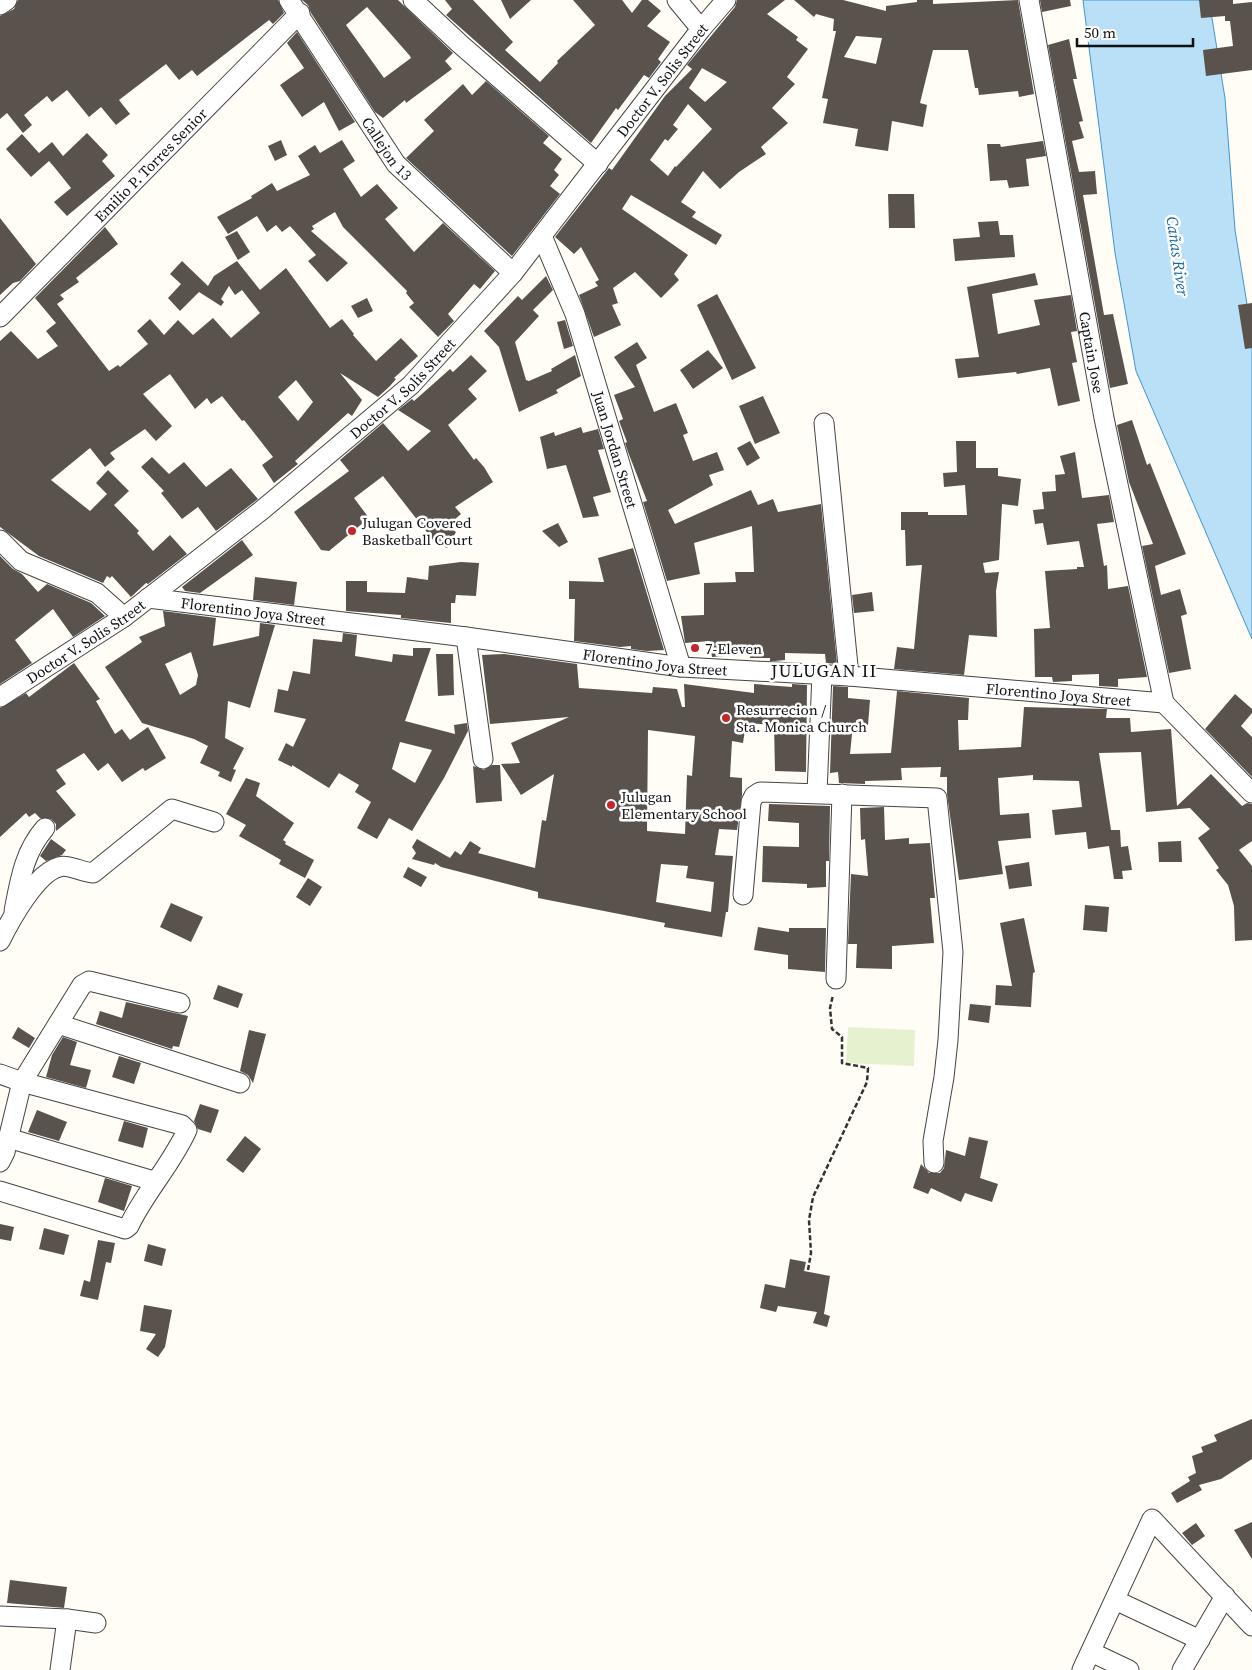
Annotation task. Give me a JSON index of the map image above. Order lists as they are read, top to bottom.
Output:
{
  "streets": {
    "street": [
      "Doctor V. Solis Street",
      "Callejon 13",
      "Emilio P. Torres Senior",
      "Captain Jose",
      "Juan Jordan Street",
      "Florentino Joya Street"
    ]
  },
  "crossings": [
    ["Doctor V. Solis Street", "Callejon 13"],
    ["Doctor V. Solis Street", "Juan Jordan Street"],
    ["Doctor V. Solis Street", "Florentino Joya Street"],
    ["Callejon 13", "Emilio P. Torres Senior"],
    ["Captain Jose", "Florentino Joya Street"],
    ["Juan Jordan Street", "Florentino Joya Street"]
  ],
  "districts": ["JULUGAN II"],
  "water": ["Cañas River"],
  "places": [
    "Julugan Covered Basketball Court",
    "7-Eleven",
    "Resurrecion / Sta. Monica Church",
    "Julugan Elementary School"
  ],
  "scale_bar": "50 m"
}
